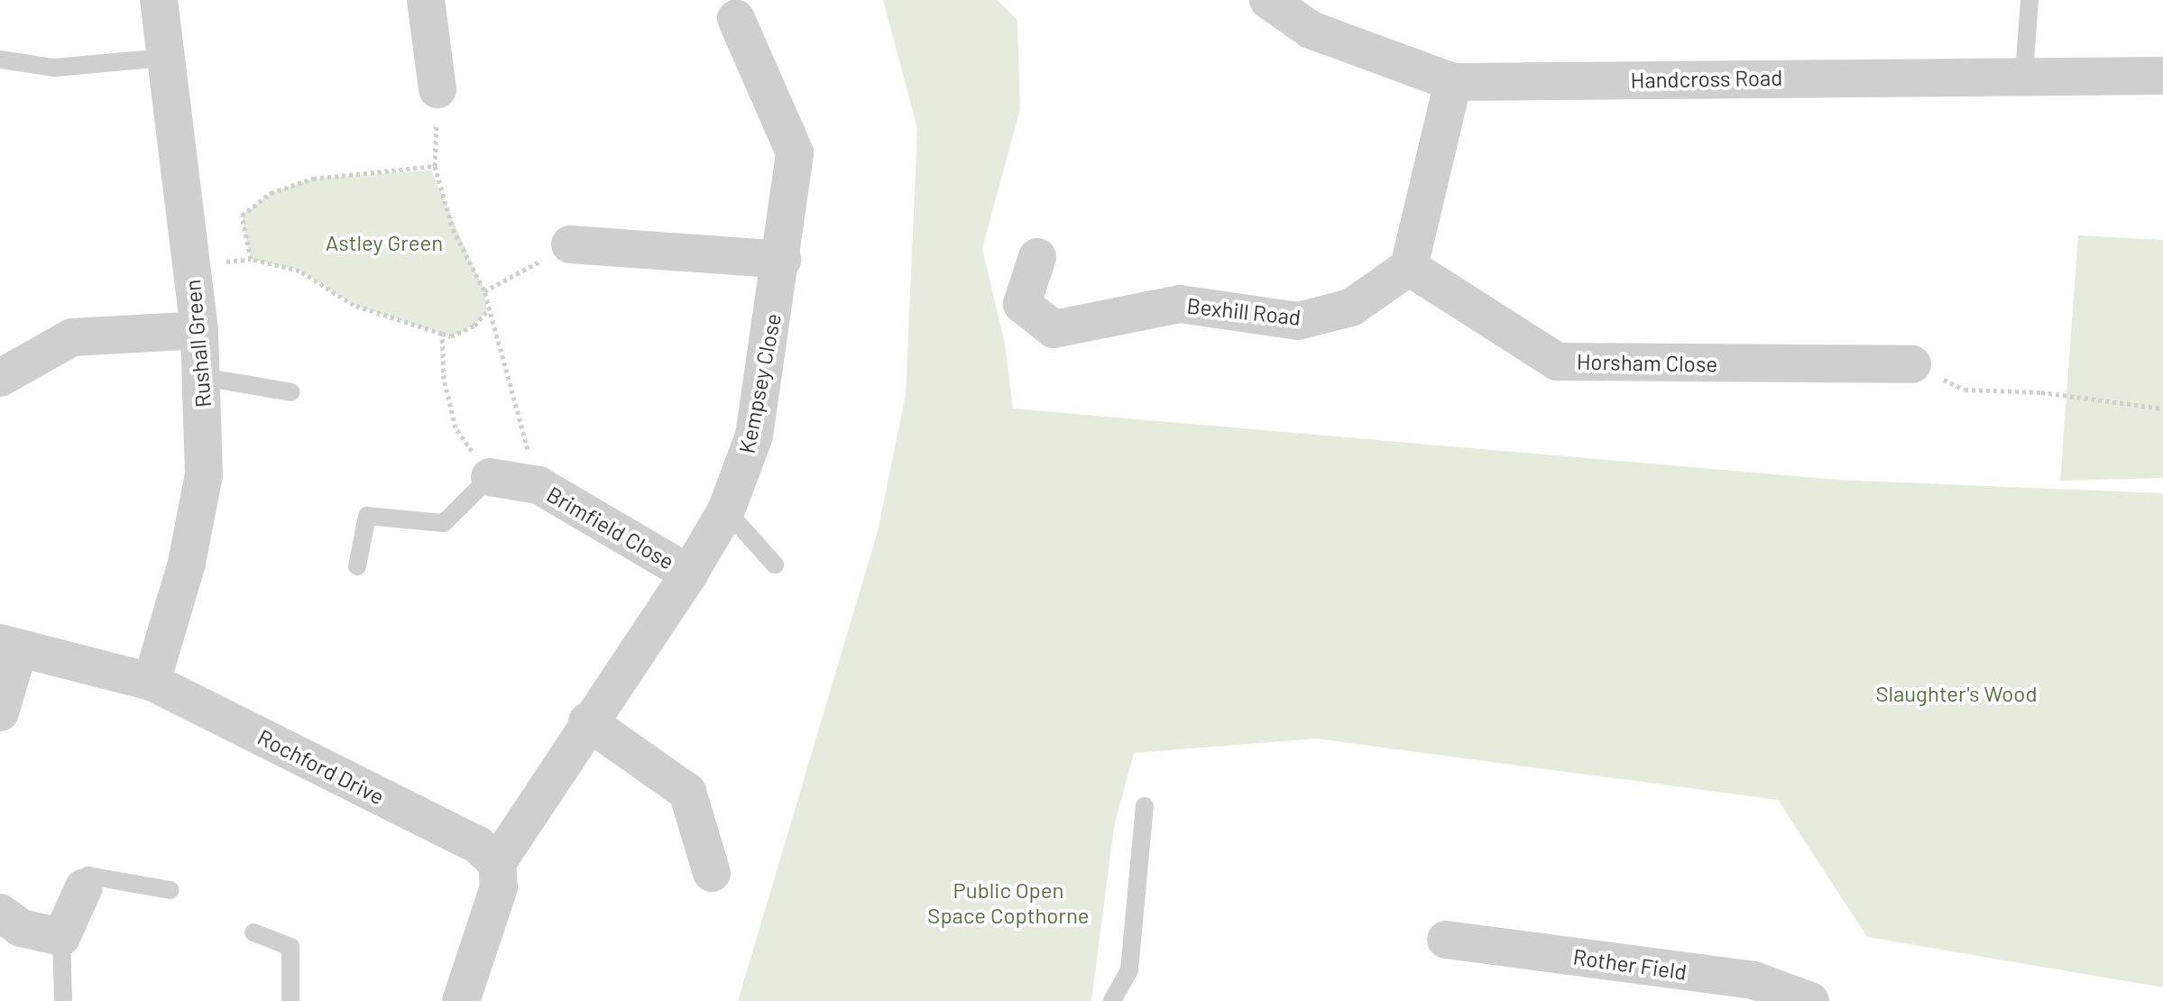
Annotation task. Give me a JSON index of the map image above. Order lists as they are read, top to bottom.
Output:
{
  "streets": {
    "street": [
      "Handcross Road",
      "Bexhill Road",
      "Rushall Green",
      "Horsham Close",
      "Kempsey Close",
      "Brimfield Close",
      "Rochford Drive",
      "Rother Field"
    ]
  },
  "crossings": [
    ["Bexhill Road", "Horsham Close"],
    ["Rushall Green", "Rochford Drive"],
    ["Kempsey Close", "Brimfield Close"],
    ["Kempsey Close", "Rochford Drive"]
  ],
  "parks": ["Astley Green", "Slaughter's Wood", "Public Open Space Copthorne"]
}
